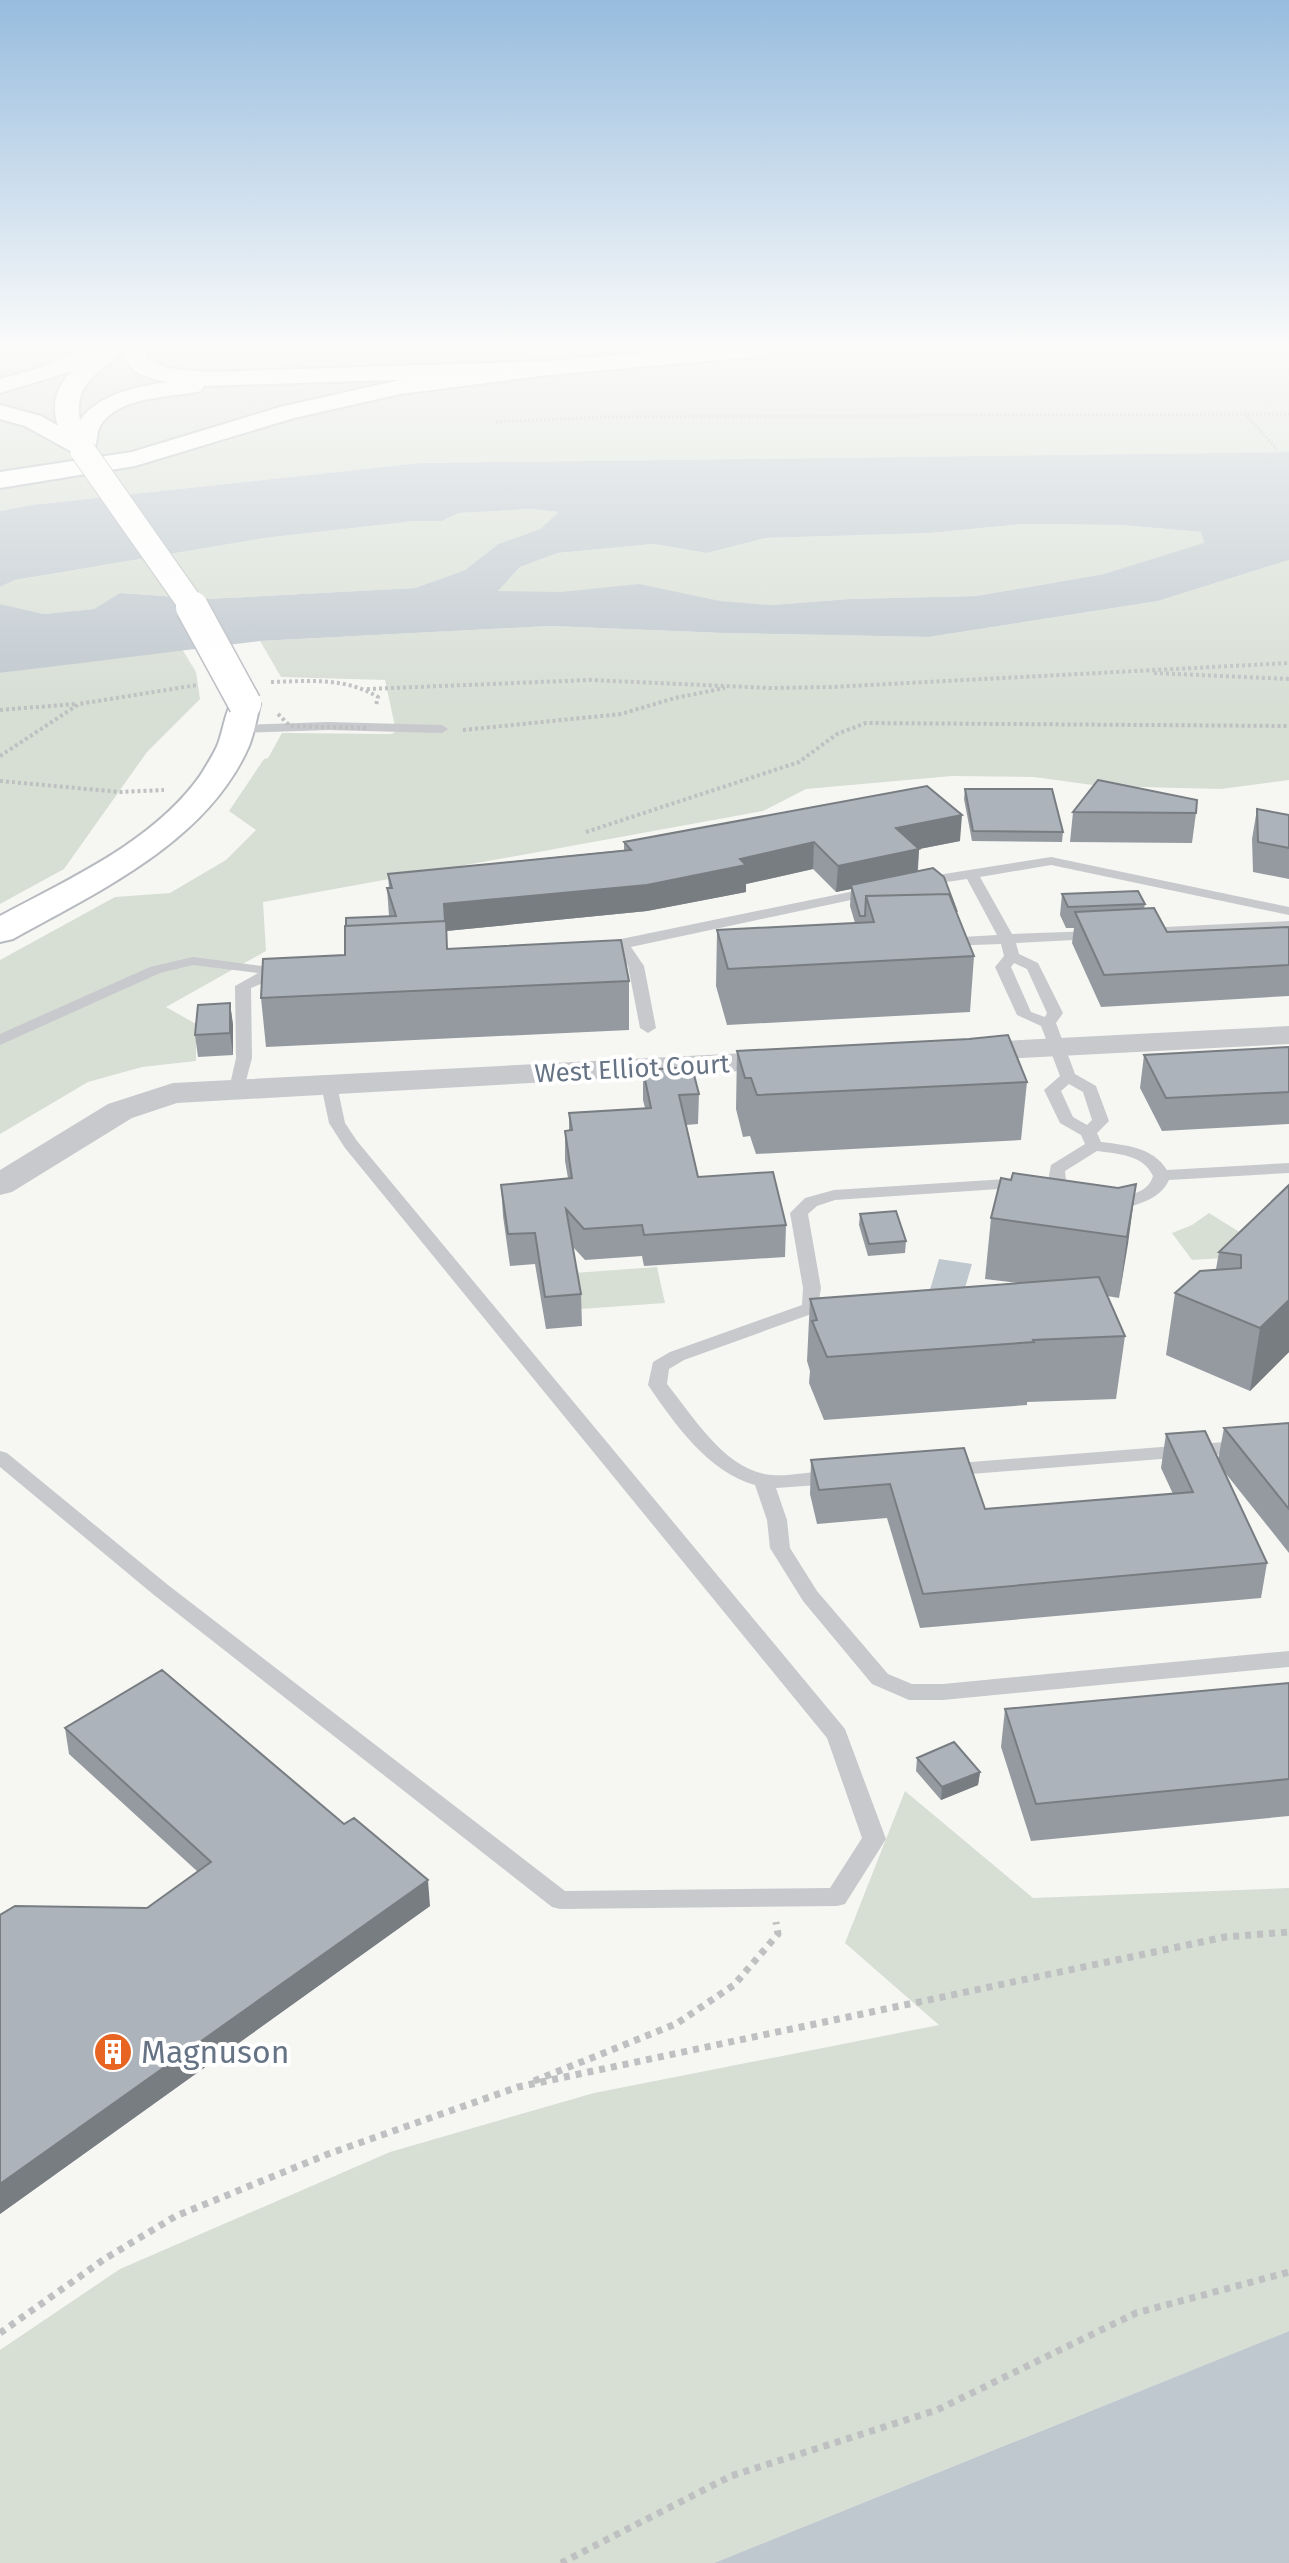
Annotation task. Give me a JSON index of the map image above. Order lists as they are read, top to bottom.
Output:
{
  "streets": {
    "street": ["West Elliot Court"]
  },
  "places": {
    "building": ["Magnuson"]
  }
}
